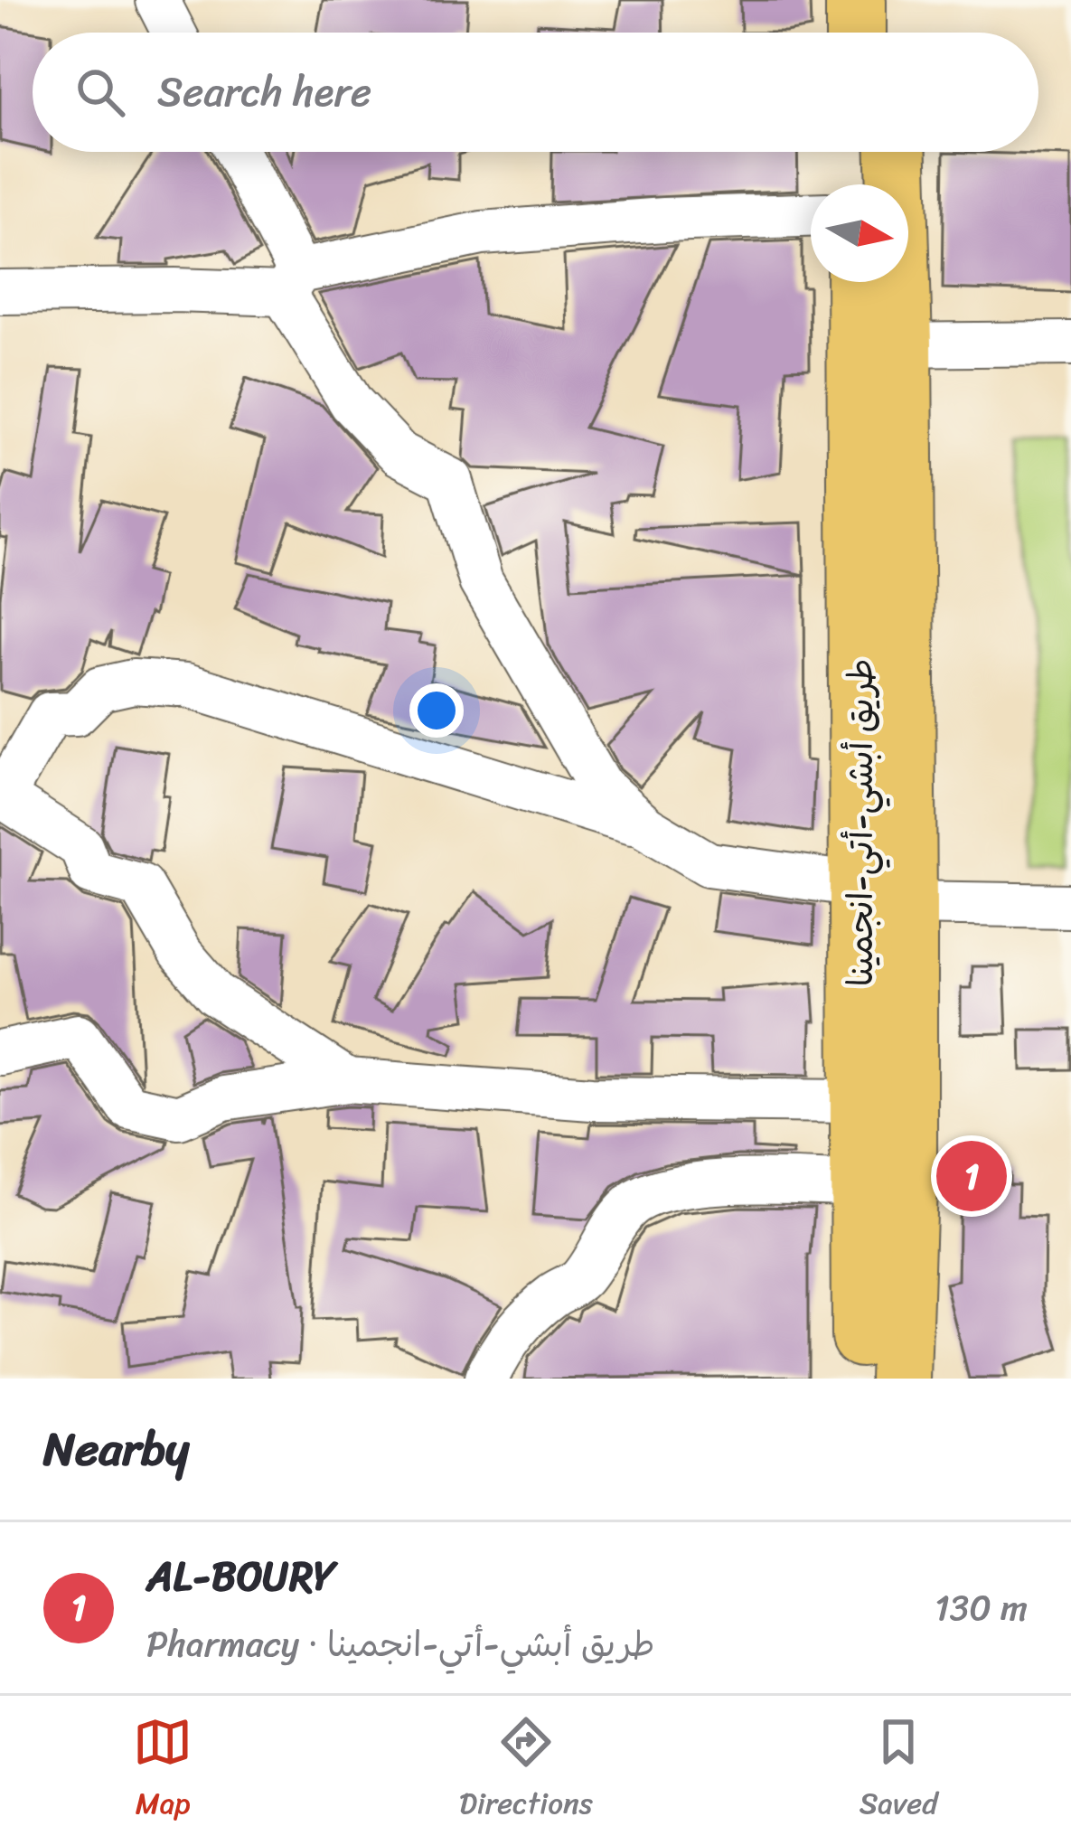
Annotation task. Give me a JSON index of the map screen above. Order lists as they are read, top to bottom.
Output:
{
  "streets": {
    "highway": ["طريق أبشي-أتي-انجمينا"]
  },
  "north": "right",
  "page": {
    "search": "Search here",
    "pins": "1",
    "heading": "Nearby",
    "list": [
      {
        "mark": "1",
        "name": "AL-BOURY",
        "note": "Pharmacy · طريق أبشي-أتي-انجمينا",
        "value": "130 m"
      }
    ],
    "nav": ["Map", "Directions", "Saved"]
  }
}
